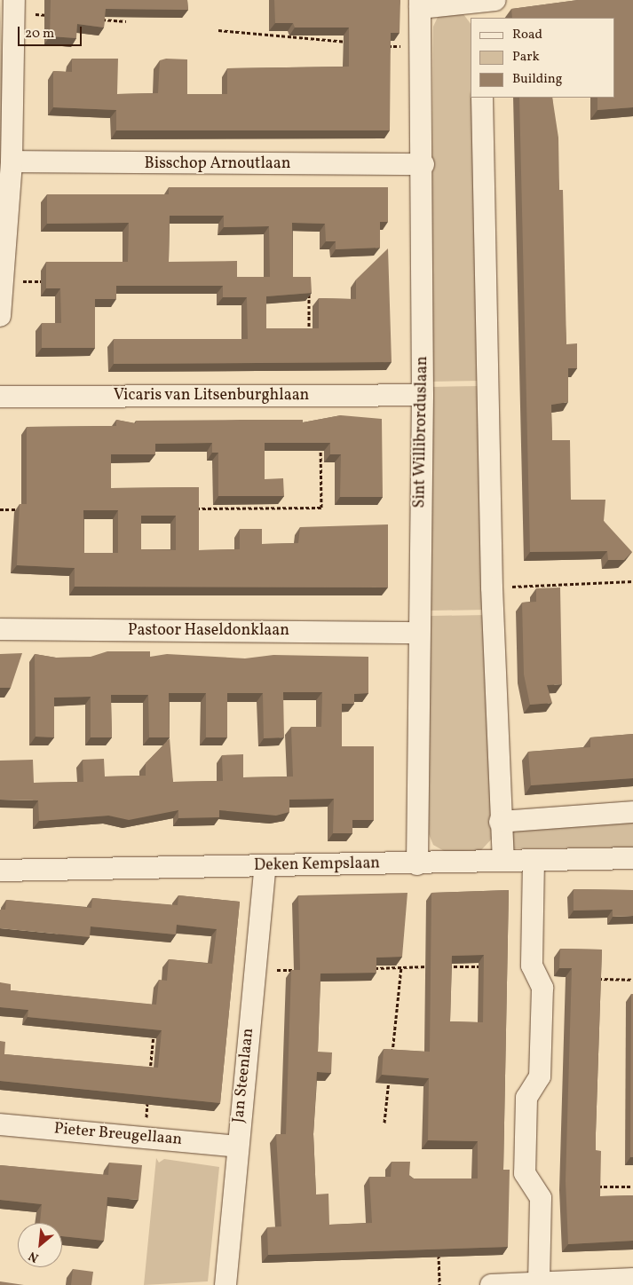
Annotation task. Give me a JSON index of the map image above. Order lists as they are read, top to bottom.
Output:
{
  "streets": {
    "street": [
      "Bisschop Arnoutlaan",
      "Vicaris van Litsenburghlaan",
      "Sint Willibrorduslaan",
      "Pastoor Haseldonklaan",
      "Deken Kempslaan",
      "Jan Steenlaan",
      "Pieter Breugellaan"
    ]
  },
  "crossings": [
    ["Bisschop Arnoutlaan", "Sint Willibrorduslaan"],
    ["Vicaris van Litsenburghlaan", "Sint Willibrorduslaan"],
    ["Sint Willibrorduslaan", "Pastoor Haseldonklaan"],
    ["Sint Willibrorduslaan", "Deken Kempslaan"],
    ["Deken Kempslaan", "Jan Steenlaan"],
    ["Jan Steenlaan", "Pieter Breugellaan"]
  ],
  "legend": ["Road", "Park", "Building"],
  "scale_bar": "20 m",
  "north": "bottom left"
}
